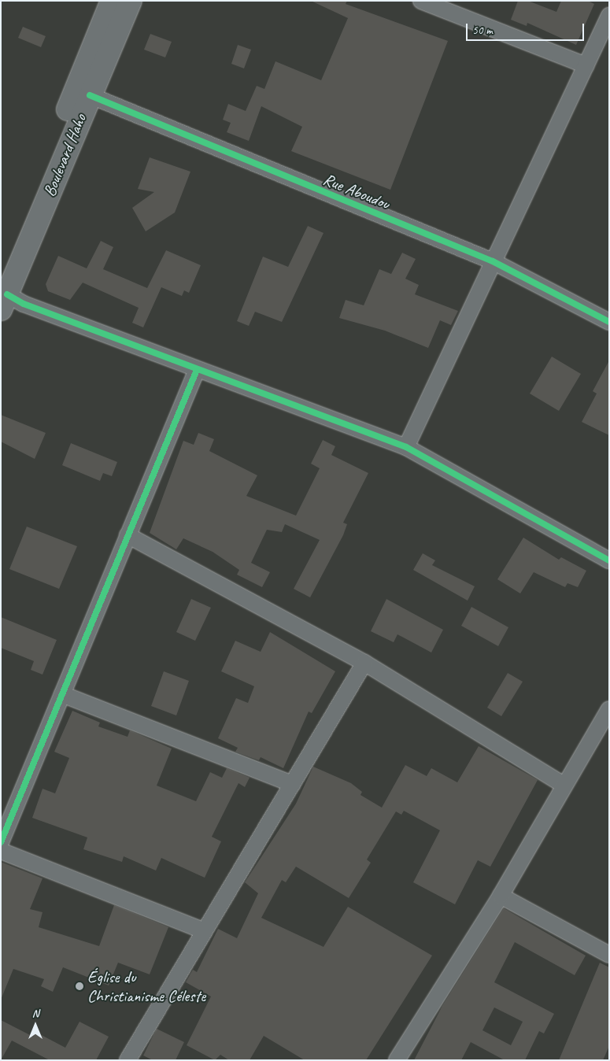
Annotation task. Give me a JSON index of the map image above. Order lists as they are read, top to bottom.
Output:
{
  "streets": {
    "main road": ["Boulevard Haho"],
    "street": ["Rue Aboudou"]
  },
  "crossings": [
    ["Boulevard Haho", "Rue Aboudou"]
  ],
  "places": ["Église du Christianisme Céleste"],
  "scale_bar": "50 m",
  "north": "top"
}
